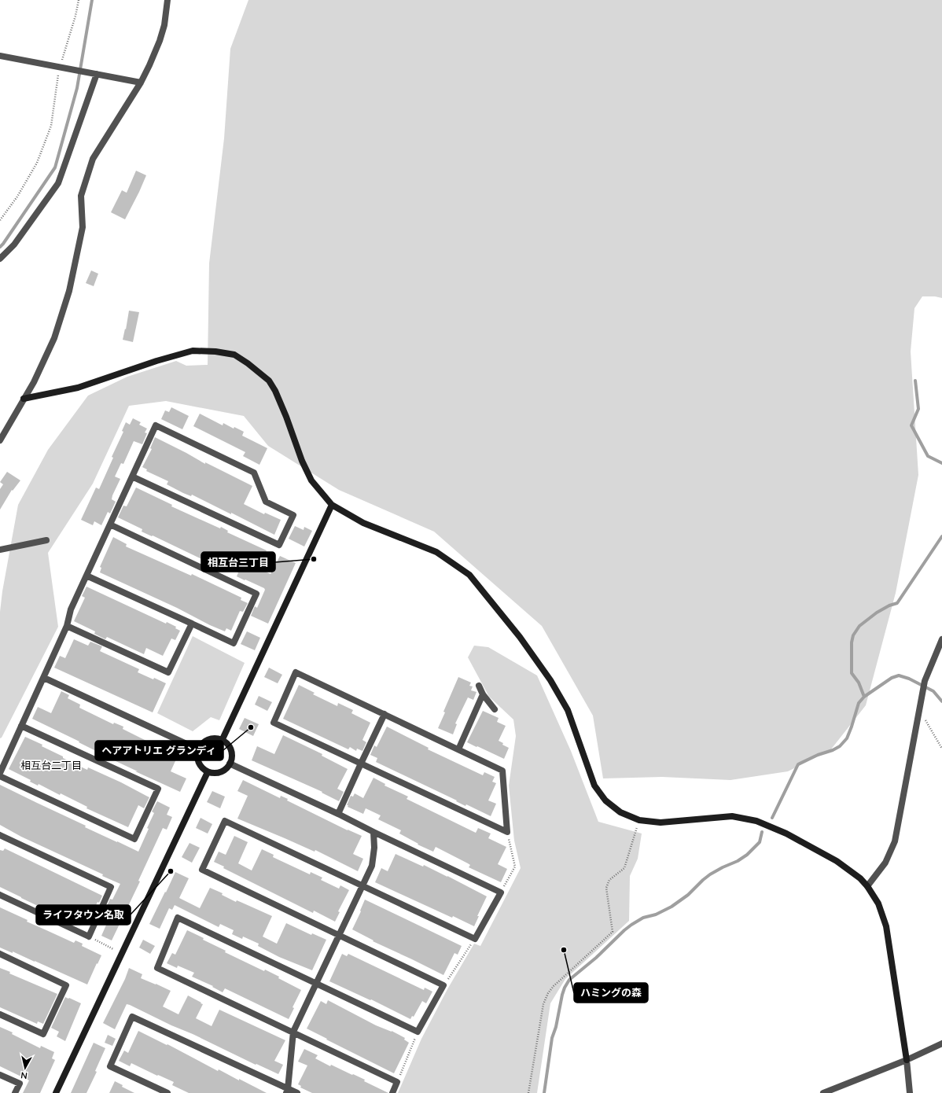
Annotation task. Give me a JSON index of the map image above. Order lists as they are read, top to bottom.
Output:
{
  "districts": ["相互台二丁目"],
  "places": [
    "相互台三丁目",
    "ヘアアトリエ グランディ",
    "ライフタウン名取",
    "ハミングの森"
  ],
  "north": "bottom"
}
